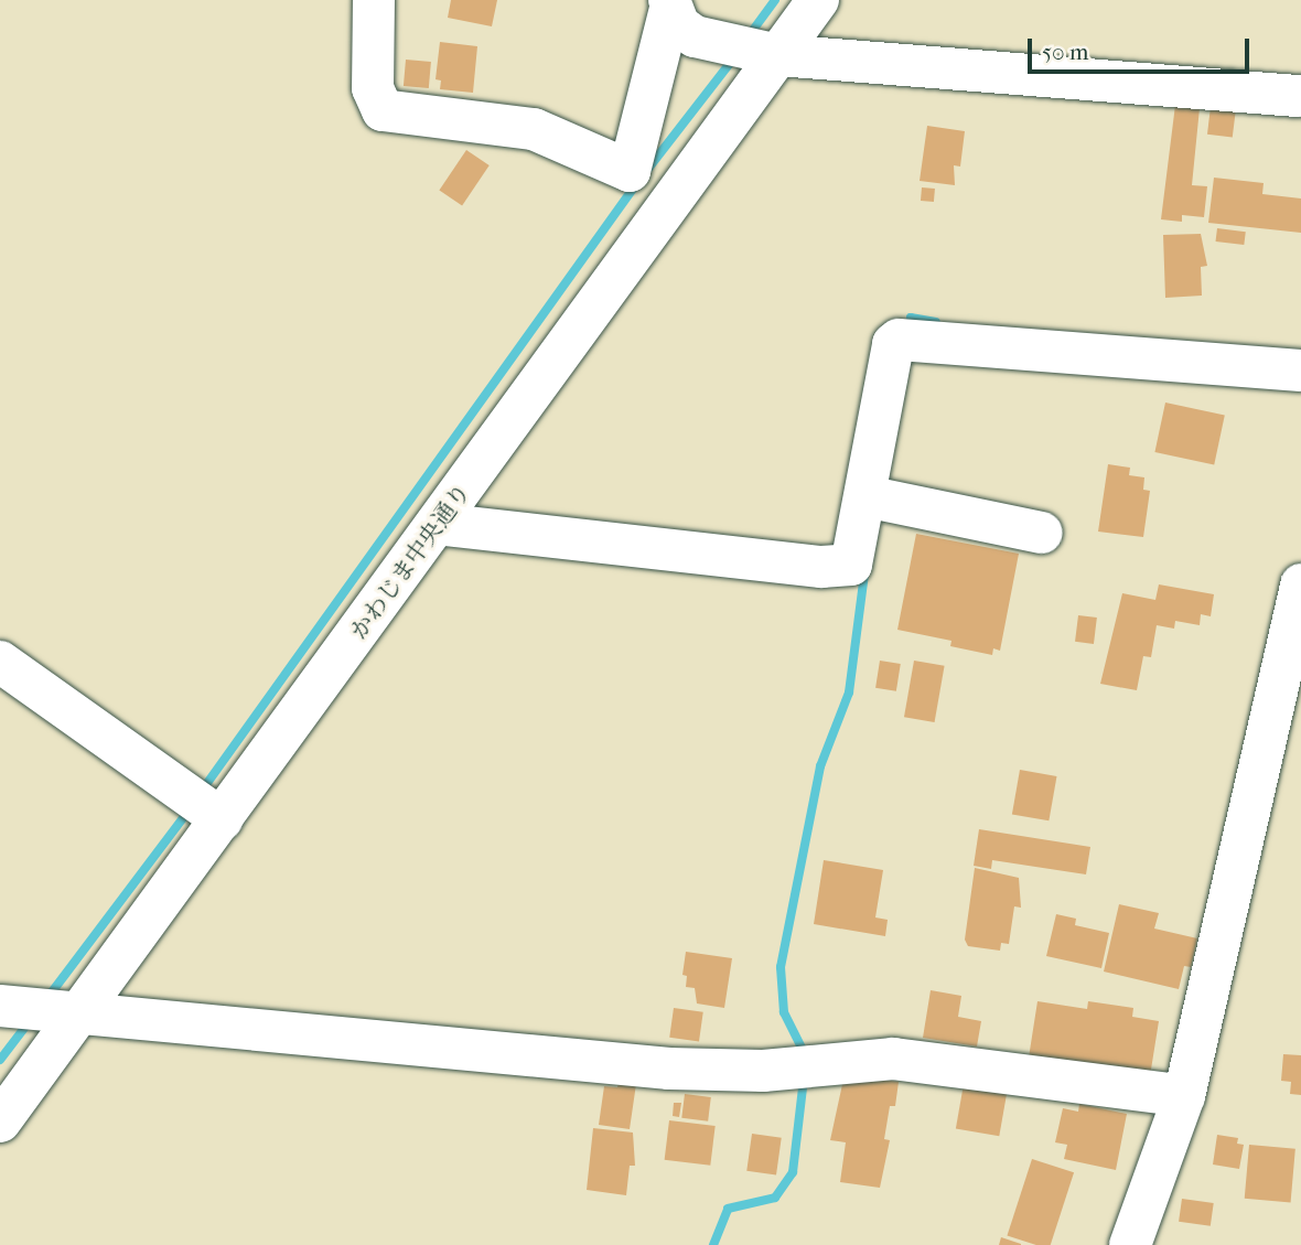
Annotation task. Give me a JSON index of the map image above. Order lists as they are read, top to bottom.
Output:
{
  "streets": {
    "street": ["かわじま中央通り"]
  },
  "scale_bar": "50 m"
}
